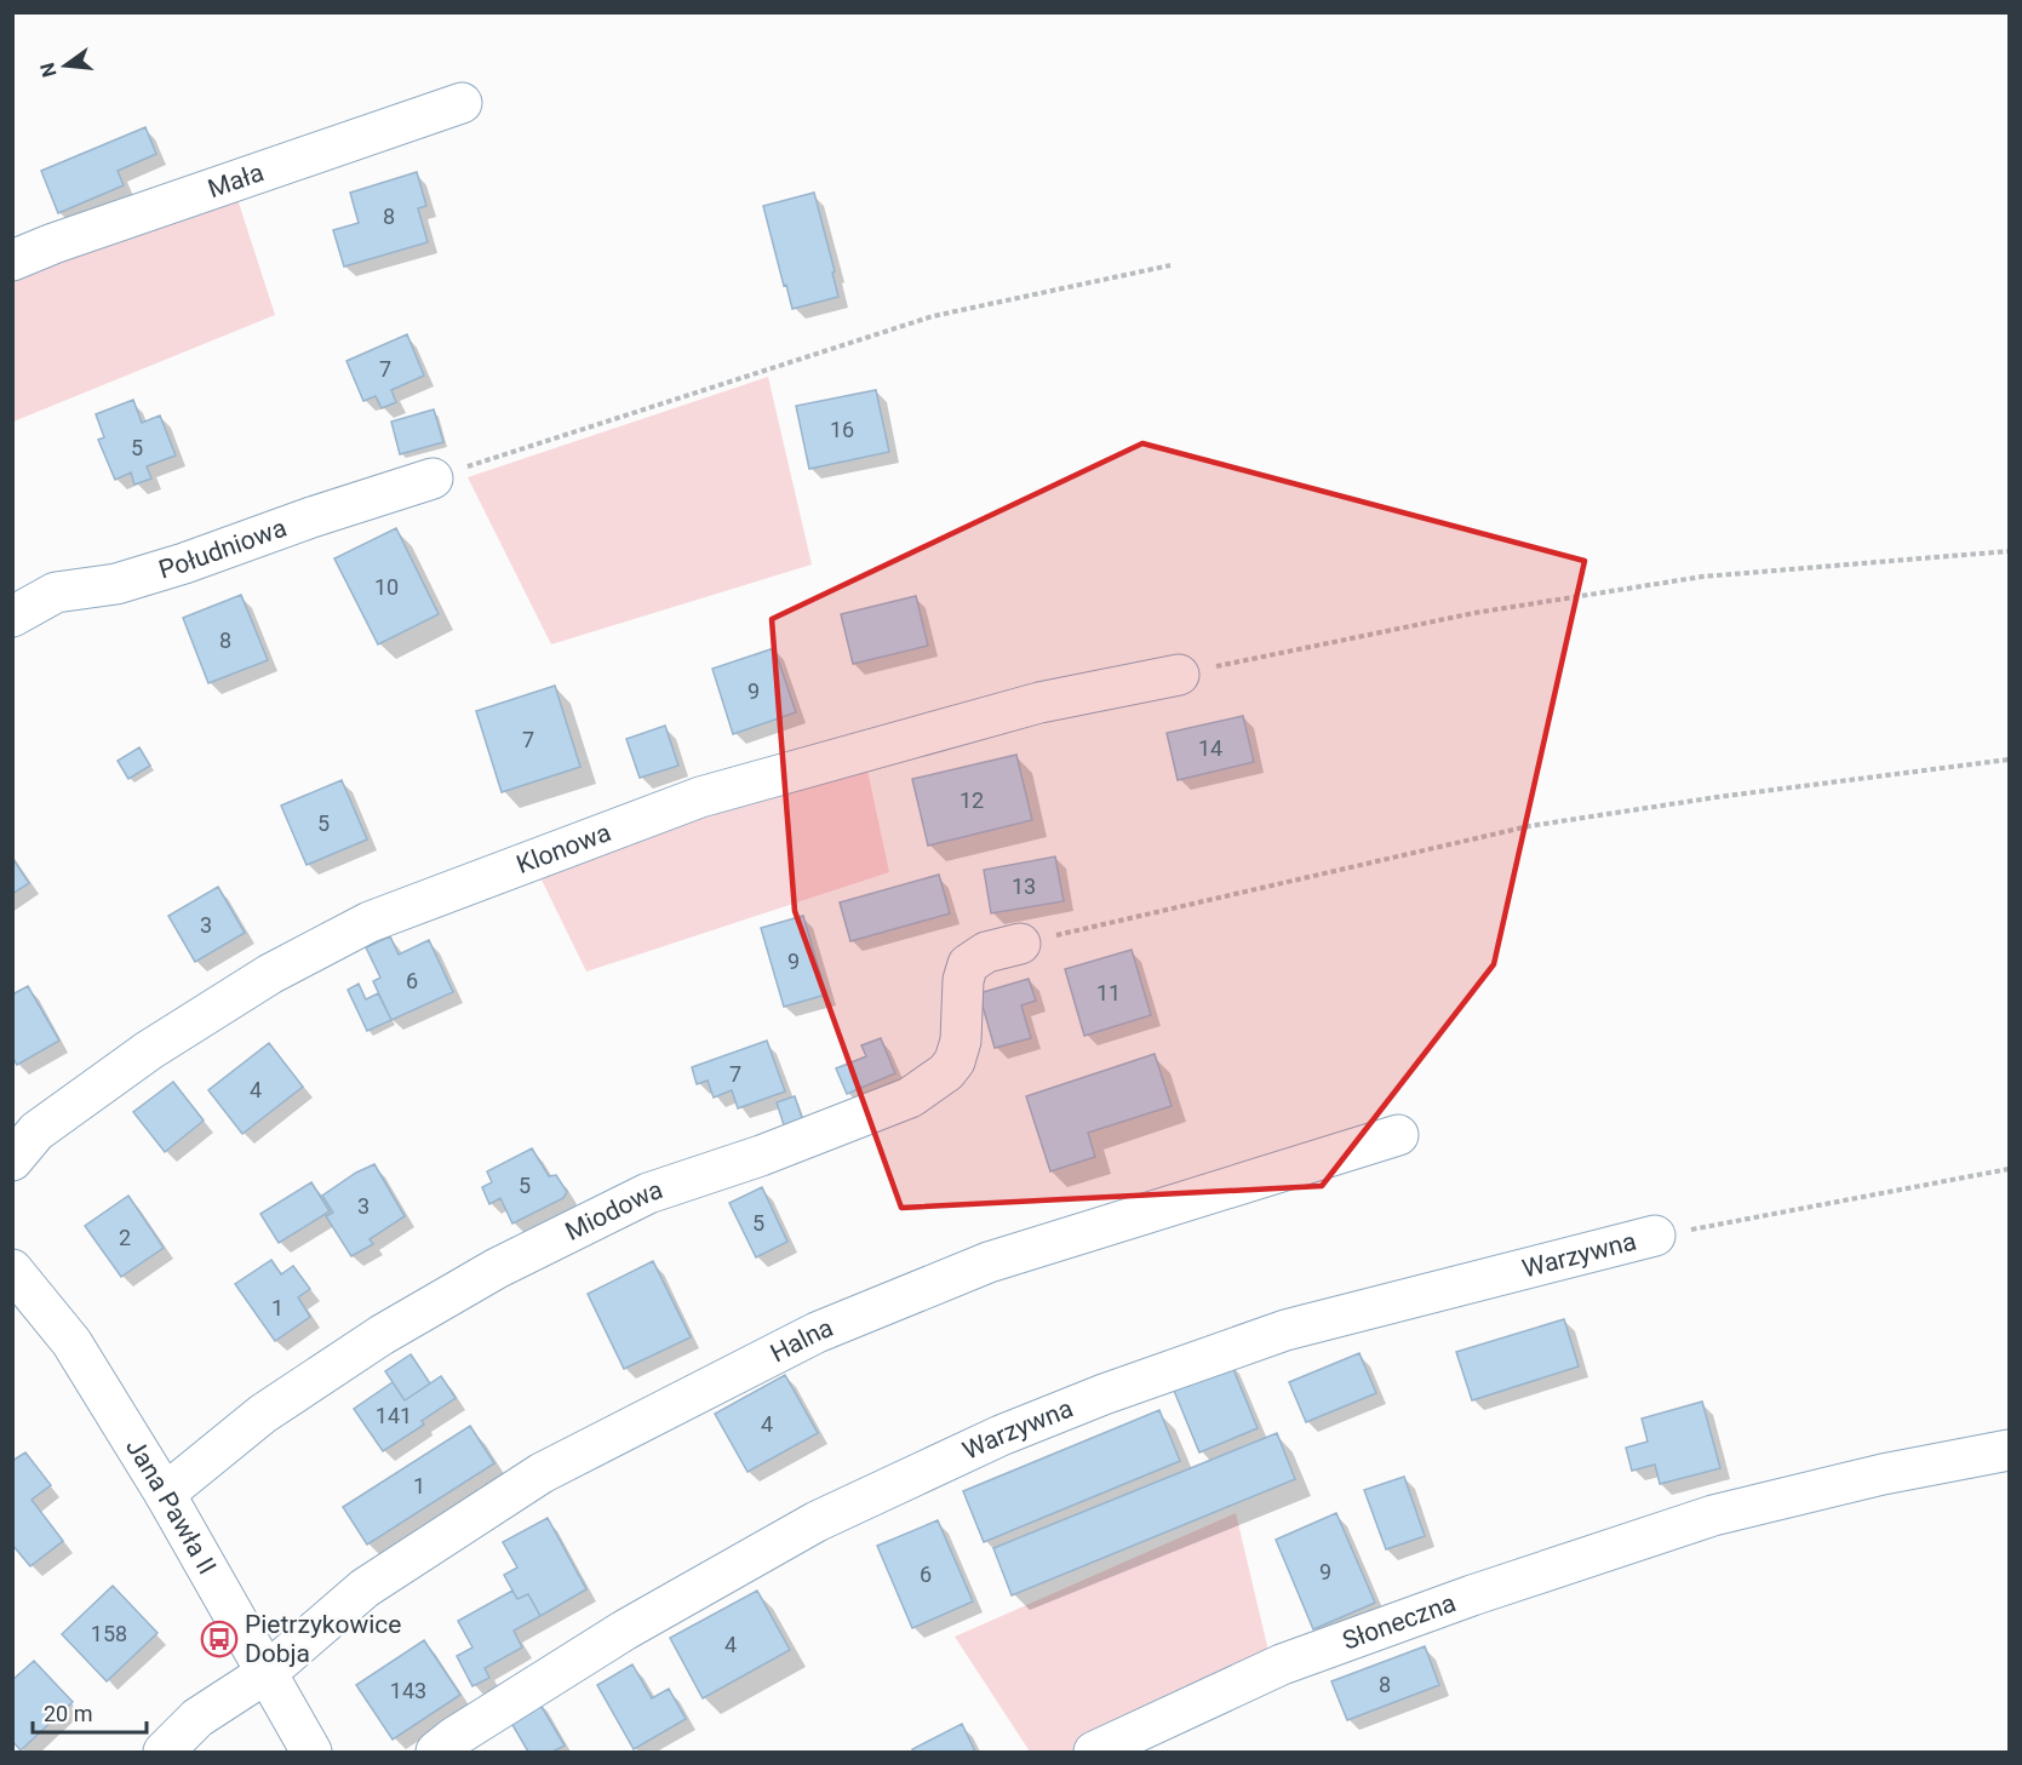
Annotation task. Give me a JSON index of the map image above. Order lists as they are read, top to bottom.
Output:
{
  "streets": {
    "street": [
      "Mała",
      "Południowa",
      "Klonowa",
      "Miodowa",
      "Warzywna",
      "Halna",
      "Jana Pawła II",
      "Słoneczna"
    ]
  },
  "crossings": [
    ["Miodowa", "Jana Pawła II"],
    ["Halna", "Jana Pawła II"]
  ],
  "places": {
    "bus stop": ["Pietrzykowice Dobja"]
  },
  "house_numbers": [
    "8",
    "7",
    "16",
    "5",
    "10",
    "8",
    "9",
    "7",
    "14",
    "12",
    "5",
    "13",
    "3",
    "9",
    "6",
    "11",
    "7",
    "4",
    "5",
    "3",
    "5",
    "2",
    "1",
    "141",
    "4",
    "1",
    "9",
    "6",
    "158",
    "4",
    "8",
    "143"
  ],
  "scale_bar": "20 m",
  "north": "left"
}
